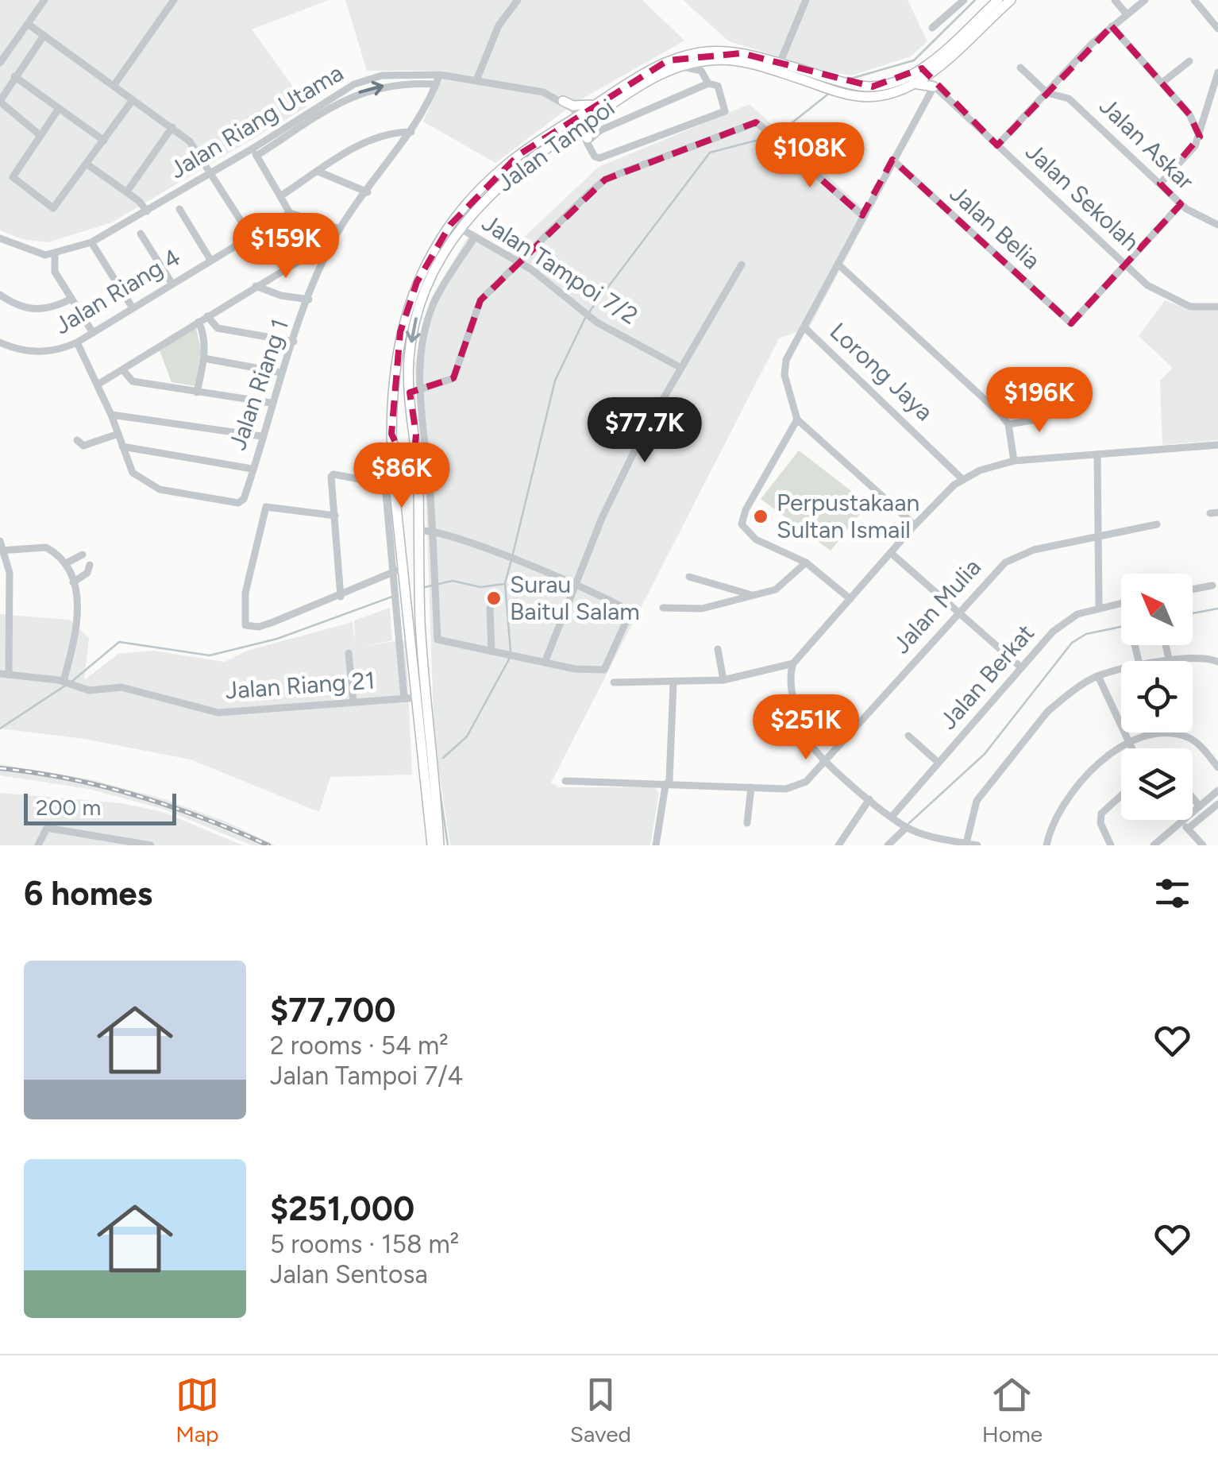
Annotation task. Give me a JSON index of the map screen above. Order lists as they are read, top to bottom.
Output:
{
  "streets": {
    "main road": ["Jalan Tampoi"],
    "street": [
      "Jalan Riang Utama",
      "Jalan Askar",
      "Jalan Sekolah",
      "Jalan Belia",
      "Jalan Tampoi 7/2",
      "Jalan Riang 4",
      "Lorong Jaya",
      "Jalan Riang 1",
      "Jalan Mulia",
      "Jalan Berkat",
      "Jalan Riang 21"
    ]
  },
  "crossings": [
    ["Jalan Riang Utama", "Jalan Tampoi"],
    ["Jalan Riang Utama", "Jalan Riang 1"],
    ["Jalan Tampoi", "Jalan Sekolah"],
    ["Jalan Tampoi", "Jalan Tampoi 7/2"],
    ["Jalan Tampoi", "Jalan Riang 21"],
    ["Jalan Sekolah", "Jalan Belia"]
  ],
  "places": ["Perpustakaan Sultan Ismail", "Surau Baitul Salam"],
  "scale_bar": "200 m",
  "north": "top left",
  "page": {
    "price": [
      "$108K",
      "$159K",
      "$196K",
      "$77.7K",
      "$86K",
      "$251K"
    ],
    "scale": "200 m",
    "heading": "6 homes",
    "list": [
      {
        "name": "$77,700",
        "note": "2 rooms · 54 m² · Jalan Tampoi 7/4"
      },
      {
        "name": "$251,000",
        "note": "5 rooms · 158 m² · Jalan Sentosa"
      }
    ],
    "tabs": ["Map", "Saved", "Home"]
  }
}
